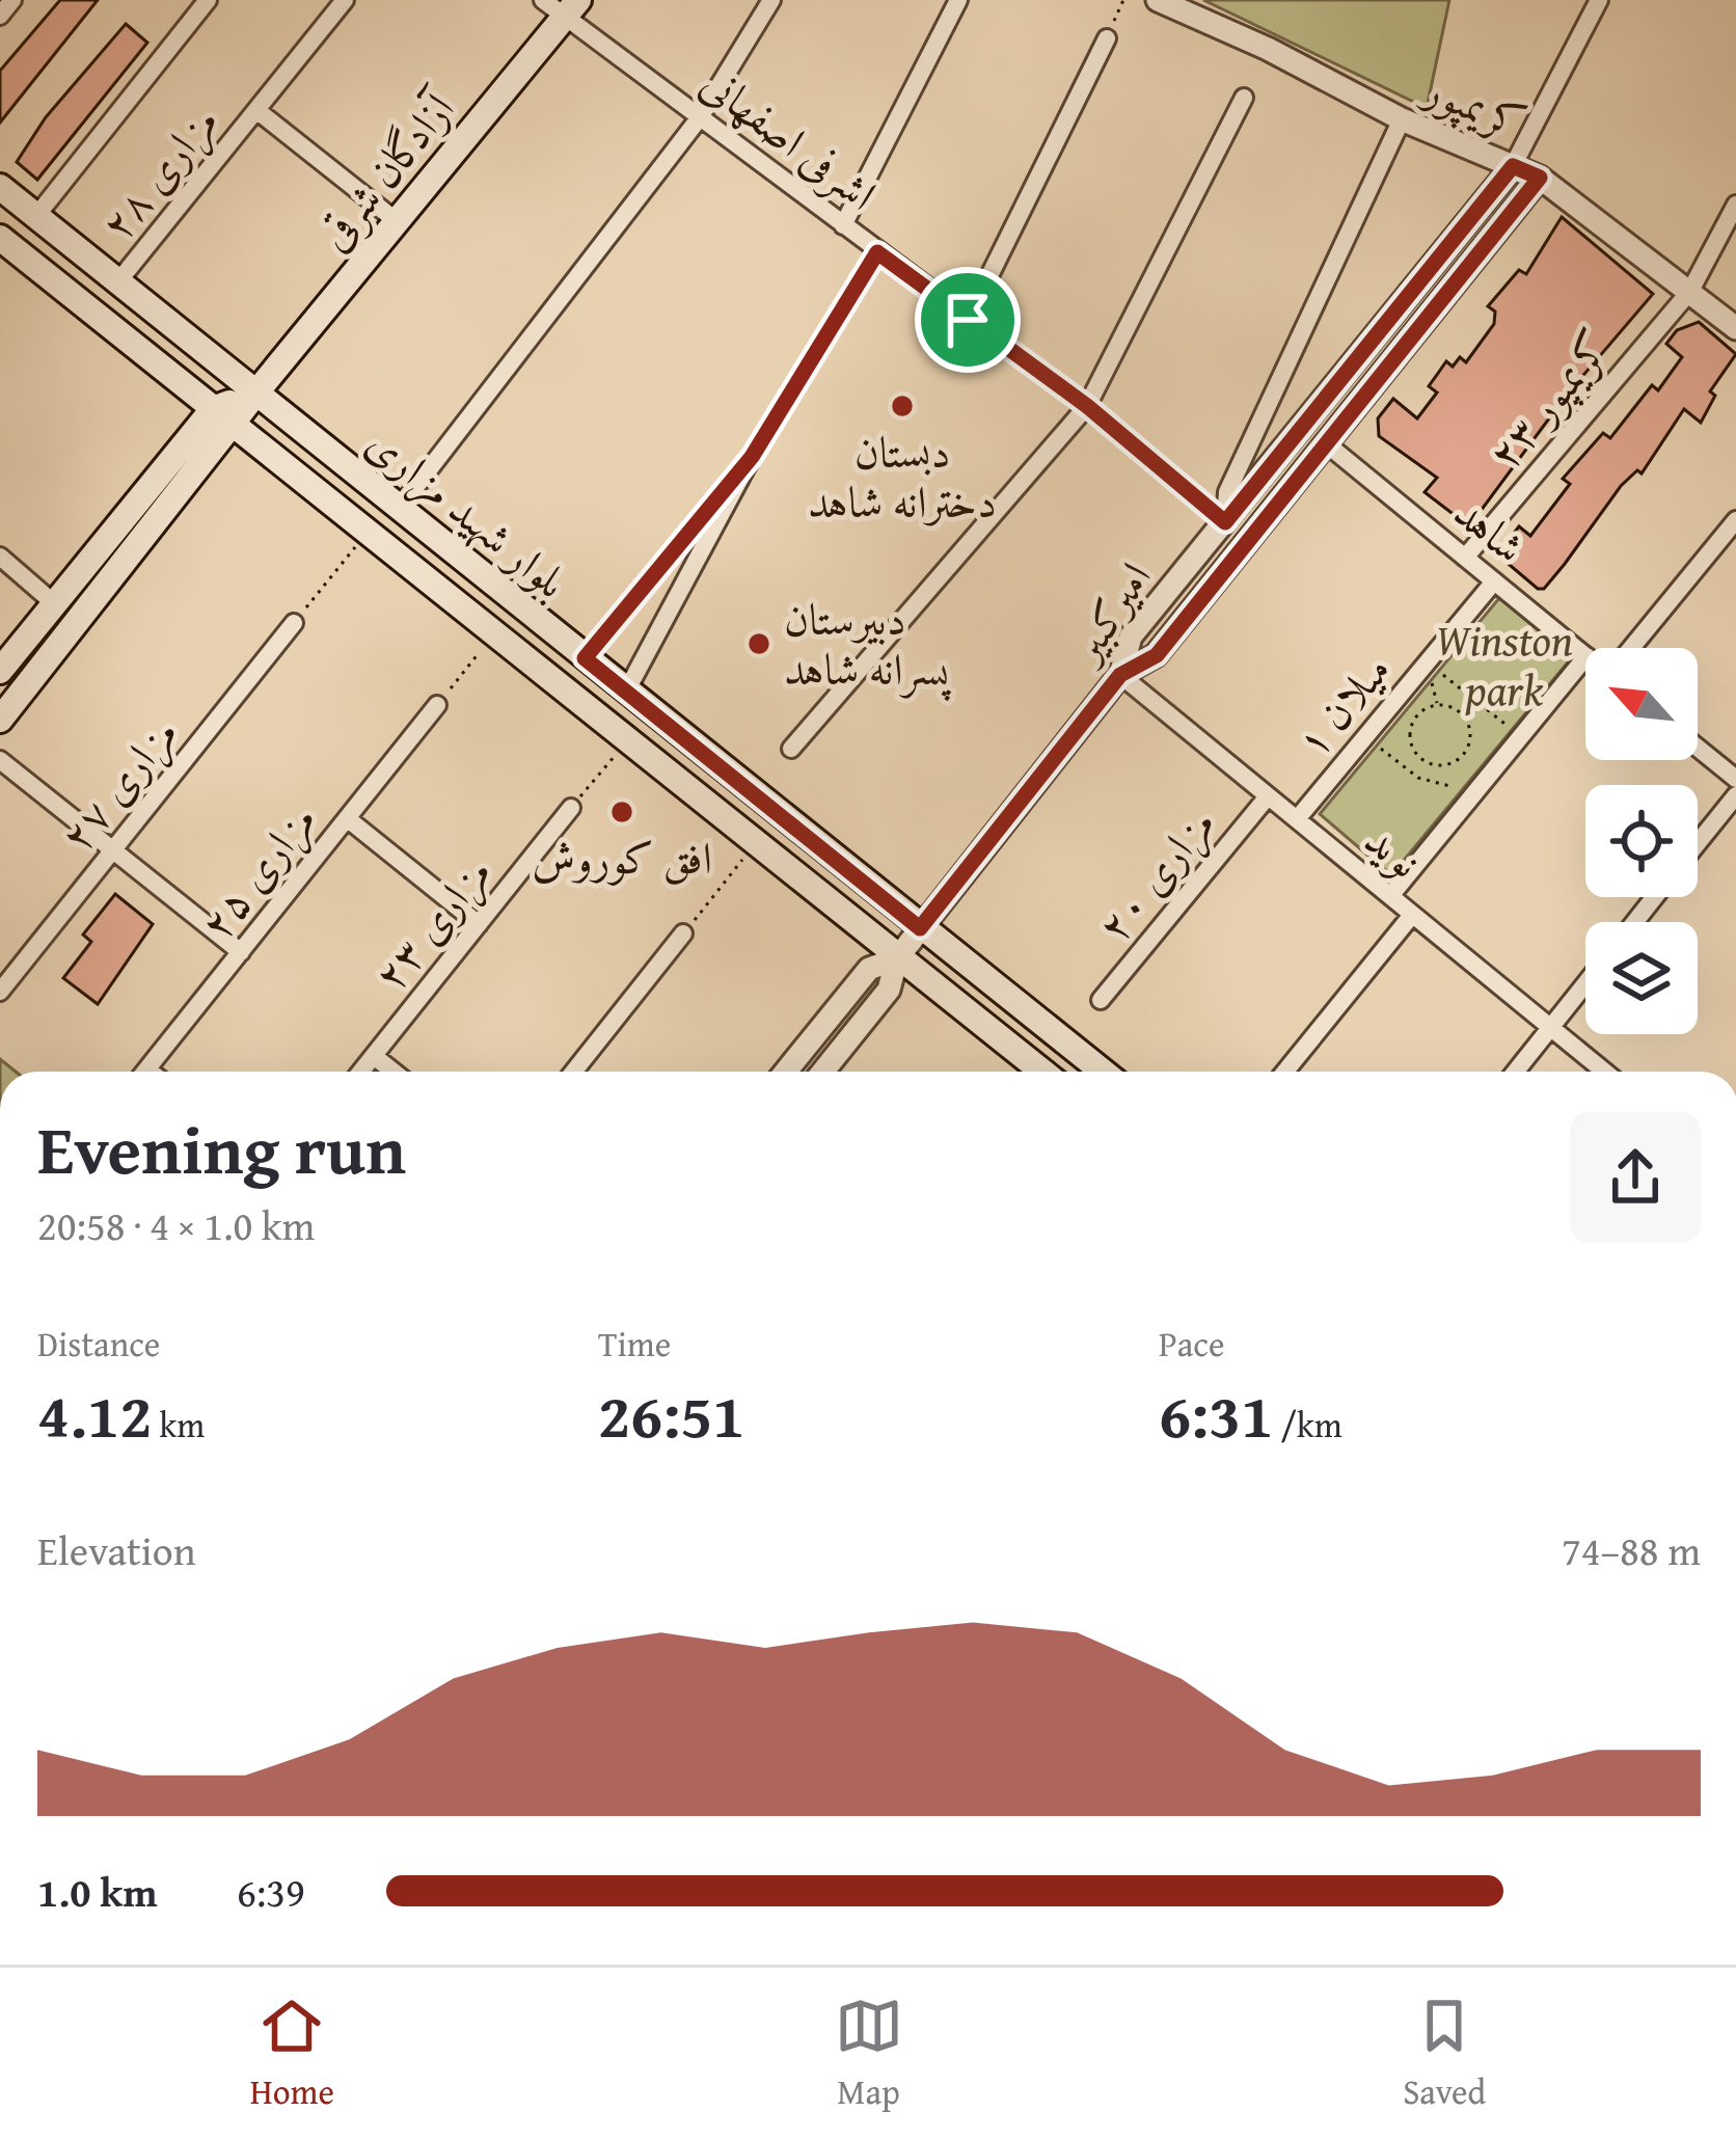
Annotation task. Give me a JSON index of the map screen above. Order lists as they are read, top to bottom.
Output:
{
  "streets": {
    "main road": ["آزادگان شرقی", "بلوار شهید مزاری"],
    "street": [
      "کریمپور",
      "اشرفی اصفهانی",
      "مزاری ۲۸",
      "کریمپور ۲۳",
      "شاهد",
      "امیرکبیر",
      "میلان ۱",
      "مزاری ۲۷",
      "نوید",
      "مزاری ۲۵",
      "مزاری ۲۰",
      "مزاری ۲۳"
    ]
  },
  "crossings": [
    ["کریمپور", "کریمپور ۲۳"],
    ["کریمپور", "امیرکبیر"],
    ["اشرفی اصفهانی", "آزادگان شرقی"],
    ["اشرفی اصفهانی", "امیرکبیر"],
    ["آزادگان شرقی", "بلوار شهید مزاری"],
    ["مزاری ۲۸", "بلوار شهید مزاری"],
    ["کریمپور ۲۳", "شاهد"],
    ["بلوار شهید مزاری", "امیرکبیر"],
    ["شاهد", "میلان ۱"],
    ["امیرکبیر", "نوید"],
    ["میلان ۱", "نوید"],
    ["نوید", "مزاری ۲۰"]
  ],
  "parks": ["Winston park"],
  "places": ["دبستان دخترانه شاهد", "دبیرستان پسرانه شاهد", "افق کوروش"],
  "north": "top left",
  "page": {
    "heading": ["Evening run", "20:58 · 4 × 1.0 km"],
    "stats": [
      ["Distance", "4.12 km"],
      ["Time", "26:51"],
      ["Pace", "6:31 /km"]
    ],
    "chart": ["Elevation", "74–88 m"],
    "list": [
      {
        "name": "1.0 km",
        "note": "6:39"
      }
    ],
    "tabs": ["Home", "Map", "Saved"]
  }
}
